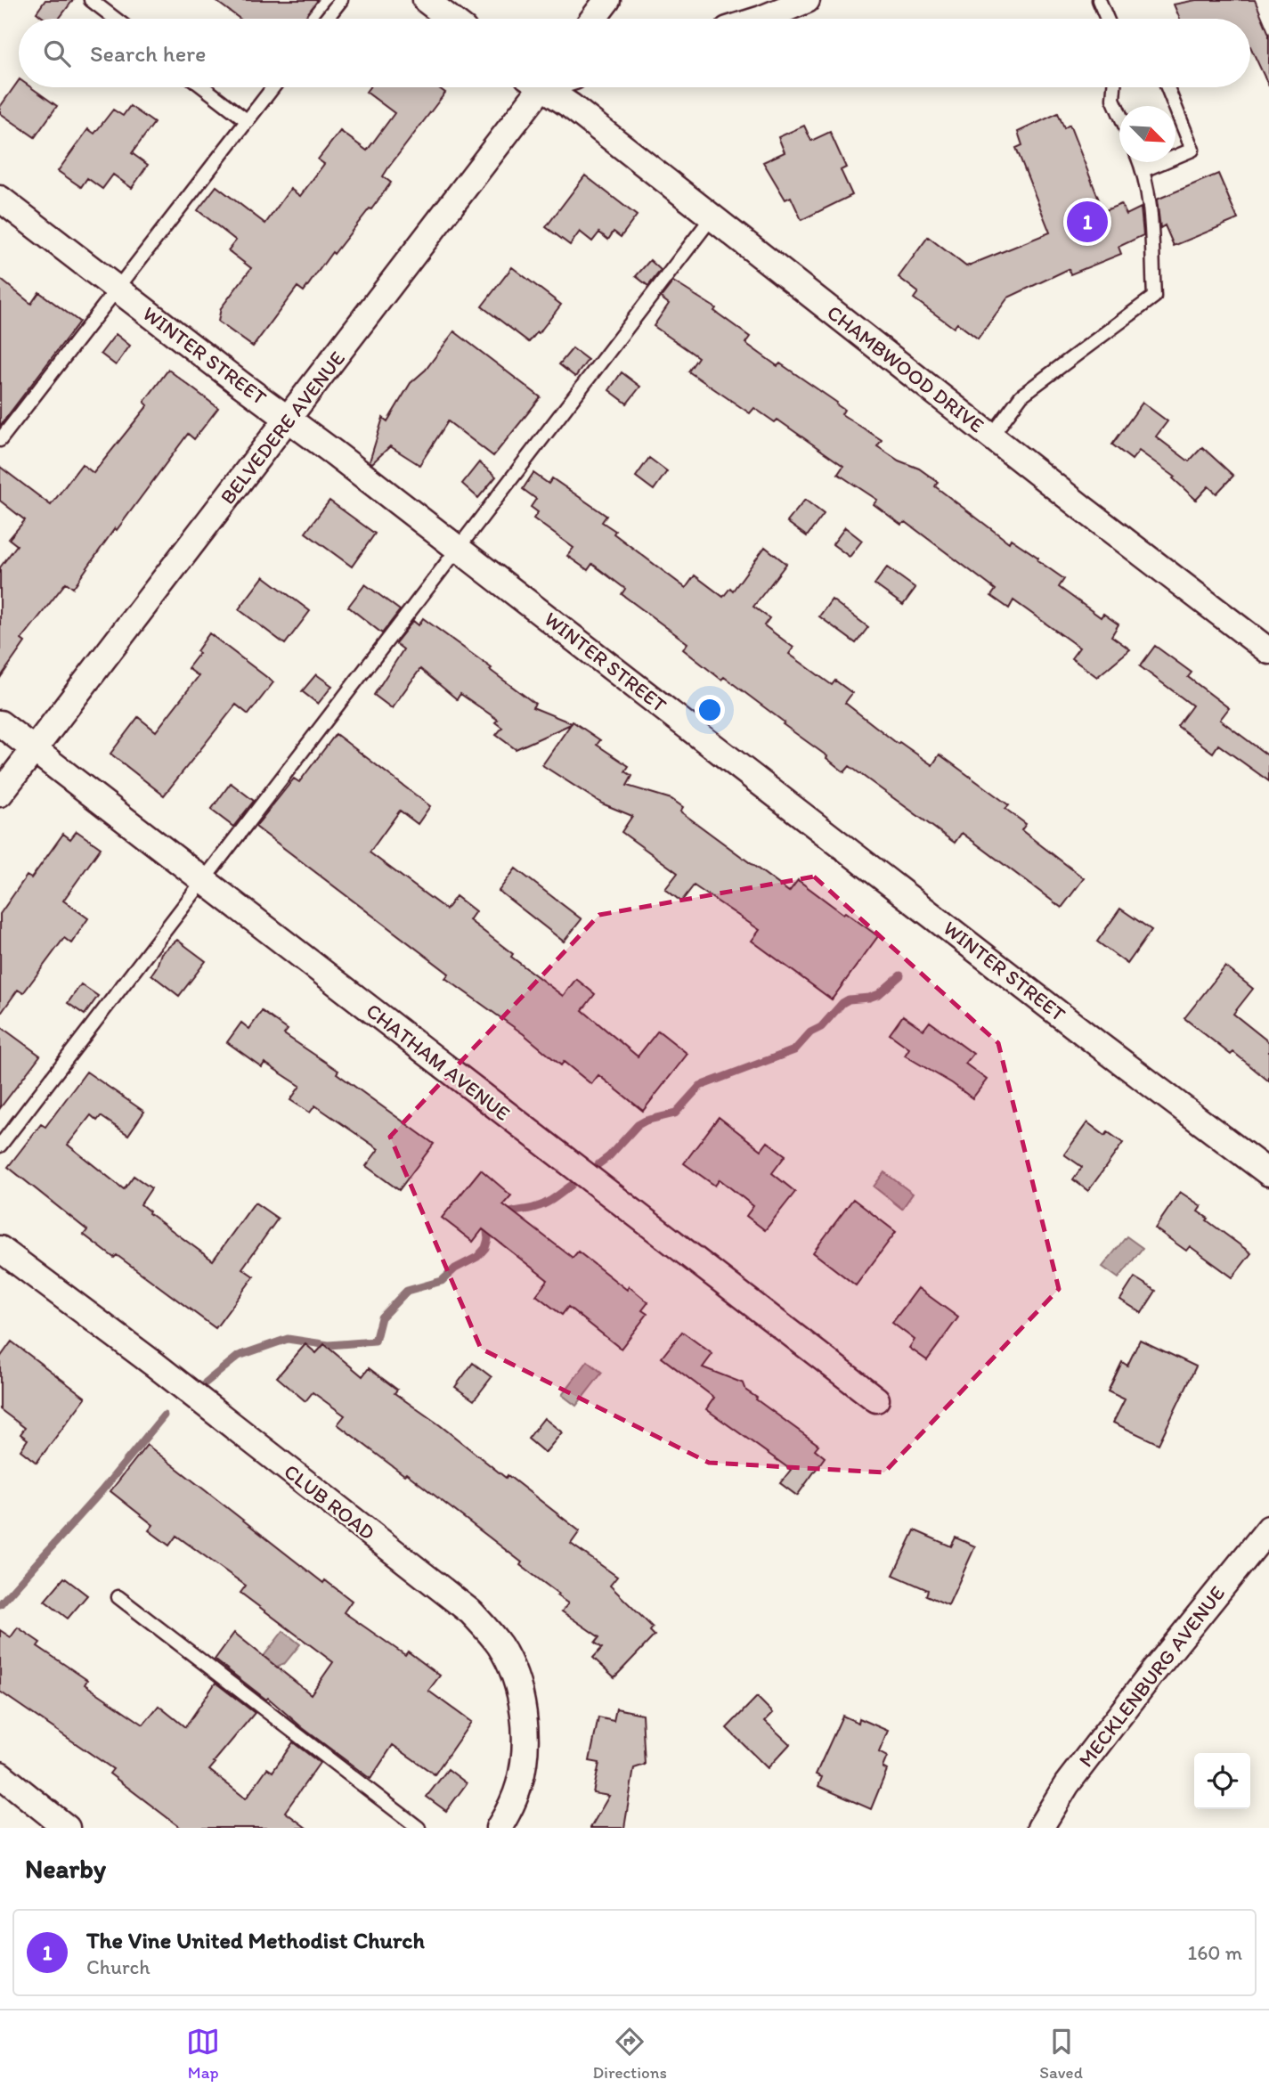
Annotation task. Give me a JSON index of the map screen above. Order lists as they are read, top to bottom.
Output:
{
  "streets": {
    "street": [
      "WINTER STREET",
      "CHAMBWOOD DRIVE",
      "BELVEDERE AVENUE",
      "CHATHAM AVENUE",
      "CLUB ROAD",
      "MECKLENBURG AVENUE"
    ]
  },
  "crossings": [
    ["WINTER STREET", "BELVEDERE AVENUE"],
    ["BELVEDERE AVENUE", "CHATHAM AVENUE"]
  ],
  "north": "bottom right",
  "page": {
    "search": "Search here",
    "pins": "1",
    "heading": "Nearby",
    "list": [
      {
        "mark": "1",
        "name": "The Vine United Methodist Church",
        "note": "Church",
        "value": "160 m"
      }
    ],
    "nav": ["Map", "Directions", "Saved"]
  }
}
